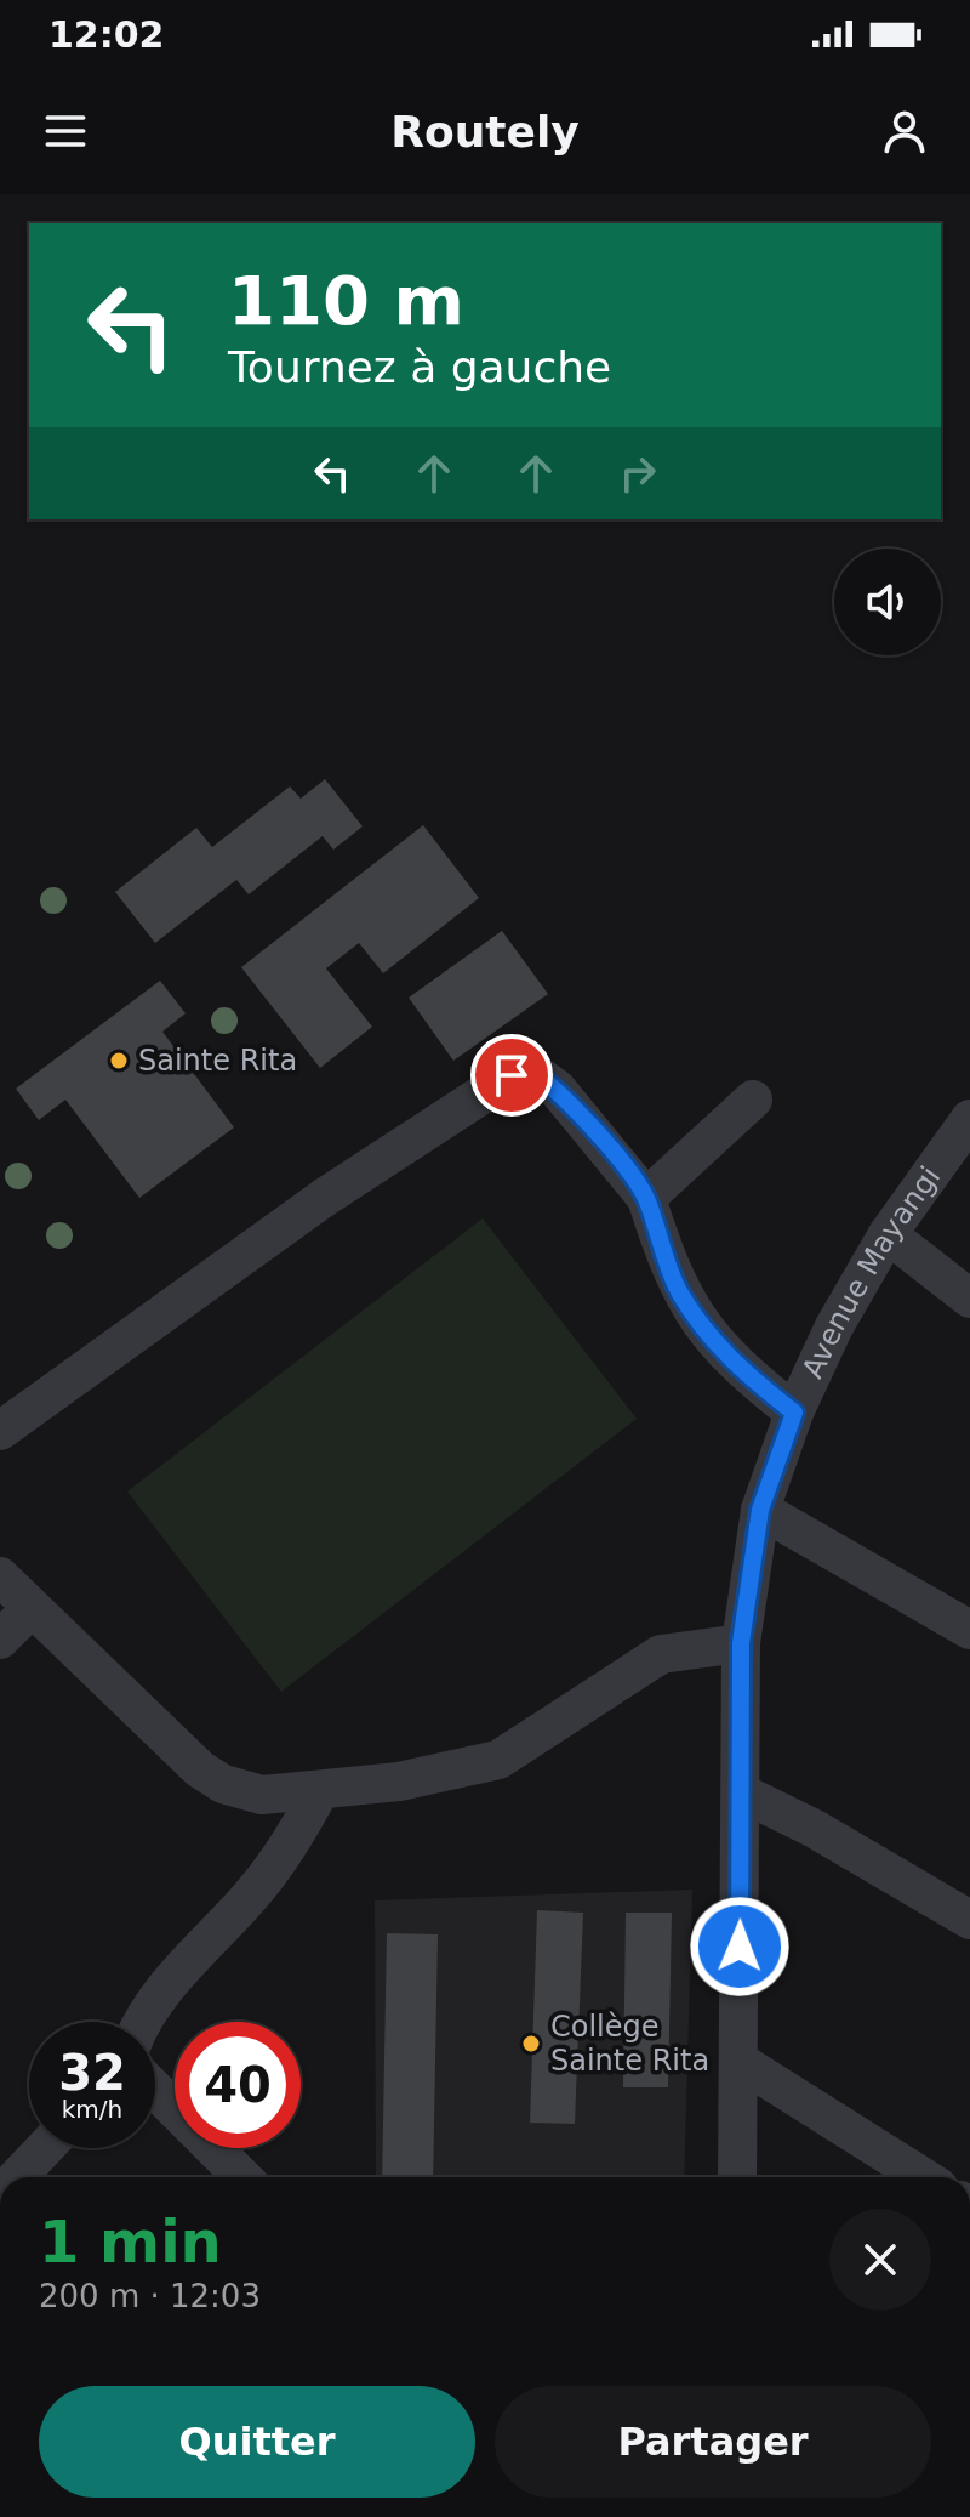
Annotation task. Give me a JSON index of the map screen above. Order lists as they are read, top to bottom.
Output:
{
  "streets": {
    "street": ["Avenue Mayangi"]
  },
  "places": ["Sainte Rita", "Collège Sainte Rita"],
  "page": {
    "status": "12:02",
    "header": "Routely",
    "turn": ["110 m", "Tournez à gauche"],
    "speed": "32 km/h",
    "limit": "40",
    "heading": ["1 min", "200 m · 12:03"],
    "buttons": ["Quitter", "Partager"]
  }
}
